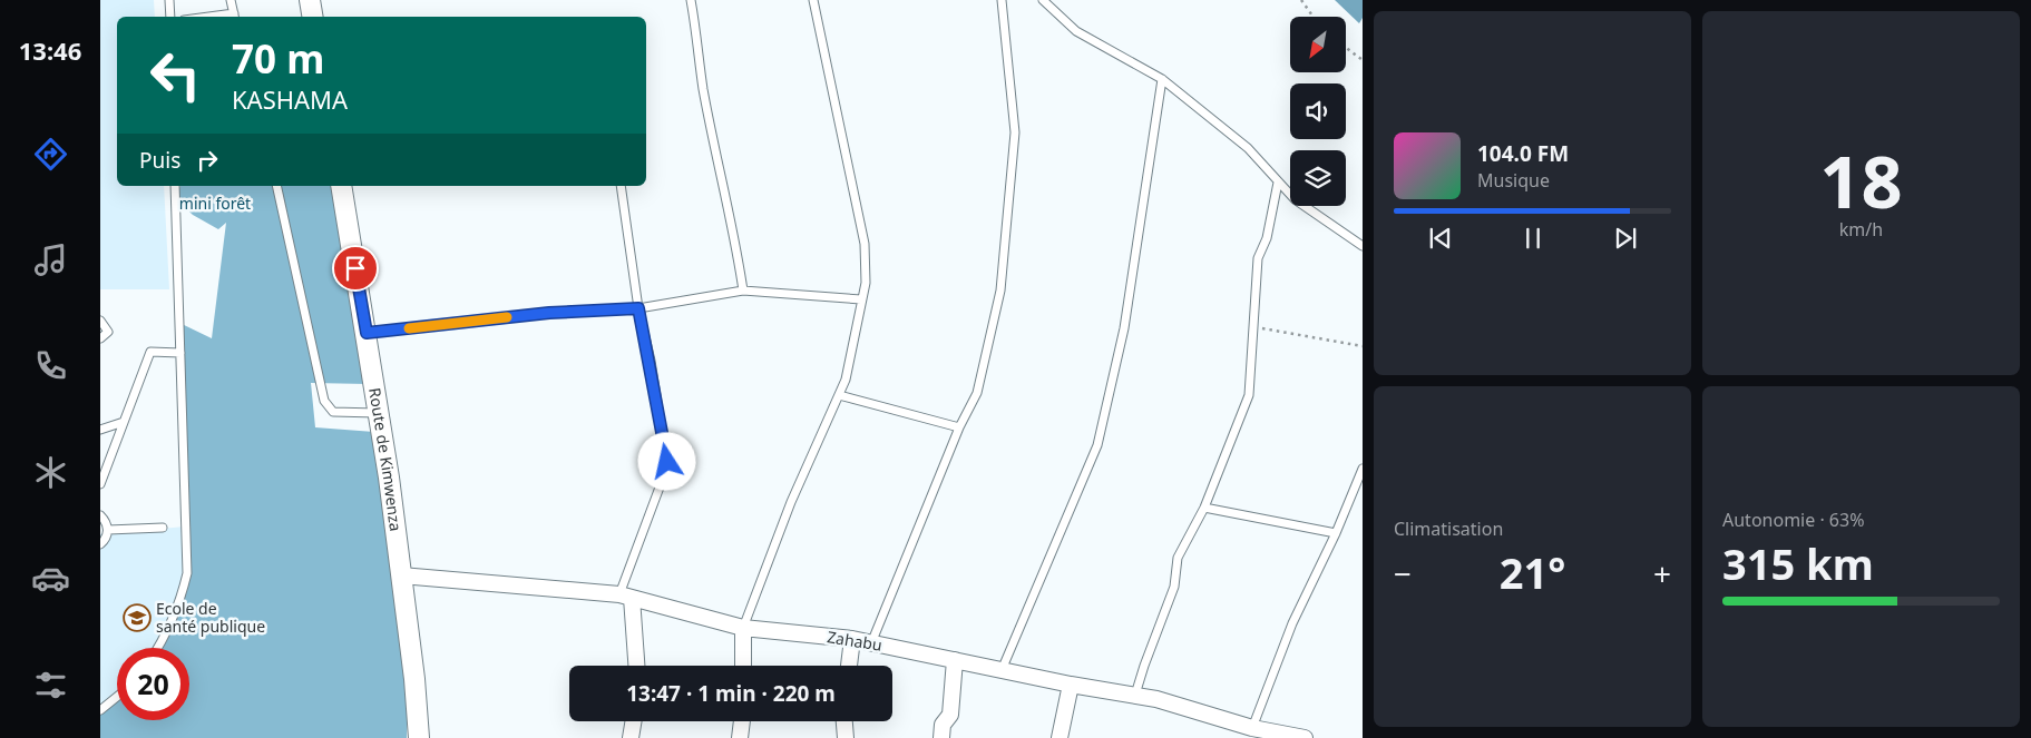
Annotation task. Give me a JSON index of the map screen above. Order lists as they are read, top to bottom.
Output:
{
  "streets": {
    "street": ["Route de Kimwenza", "Zahabu"]
  },
  "crossings": [
    ["Route de Kimwenza", "Zahabu"]
  ],
  "parks": ["mini forêt"],
  "places": {
    "school or university": ["Ecole de santé publique"]
  },
  "north": "bottom left",
  "page": {
    "tabs": "13:46",
    "tile": [
      ["18", "km/h"],
      "Climatisation",
      ["Autonomie · 63%", "315 km"]
    ],
    "turn": ["70 m", "KASHAMA"],
    "song": ["104.0 FM", "Musique"],
    "then": "Puis",
    "heat": ["−", "21°", "+"],
    "limit": "20",
    "trip": "13:47 · 1 min · 220 m"
  }
}
